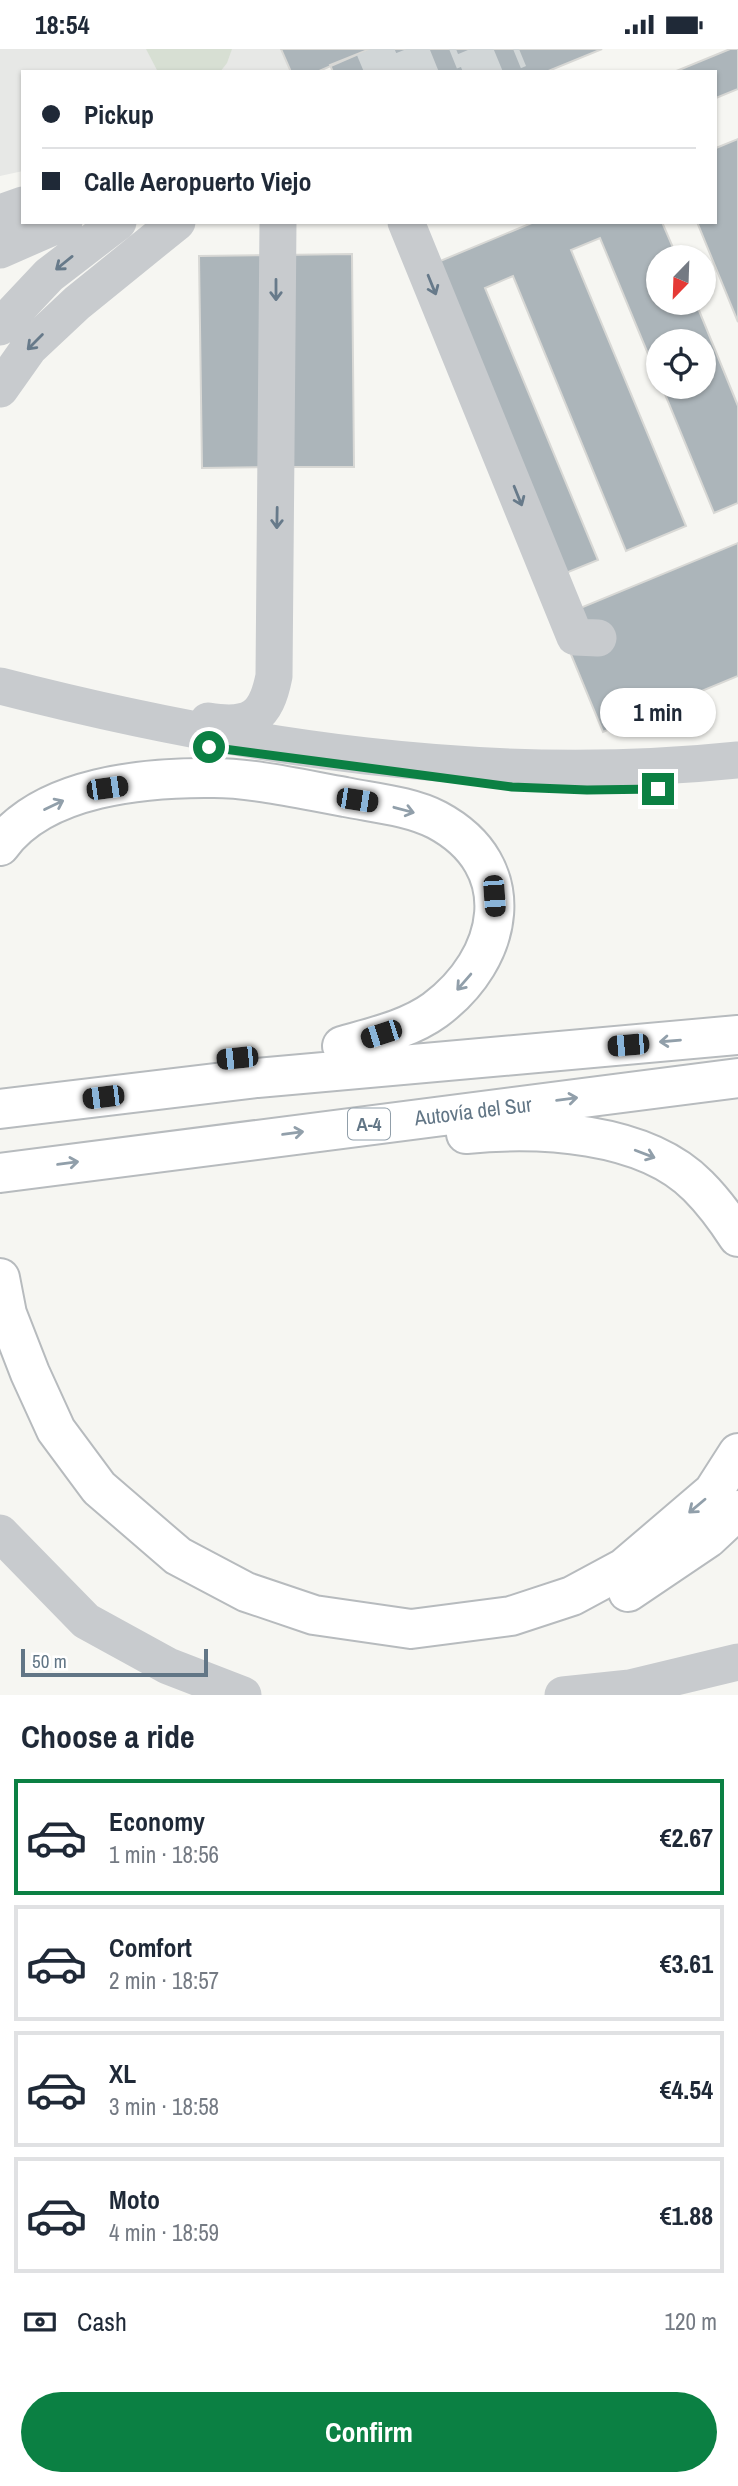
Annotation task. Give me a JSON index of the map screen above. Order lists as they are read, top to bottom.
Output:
{
  "streets": {
    "highway": ["Autovía del Sur", "A-4"]
  },
  "scale_bar": "50 m",
  "north": "bottom left",
  "page": {
    "status": "18:54",
    "banner": ["Pickup", "Calle Aeropuerto Viejo"],
    "bubble": "1 min",
    "scale": "50 m",
    "heading": "Choose a ride",
    "list": [
      {
        "name": "Economy",
        "note": "1 min · 18:56",
        "value": "€2.67"
      },
      {
        "name": "Comfort",
        "note": "2 min · 18:57",
        "value": "€3.61"
      },
      {
        "name": "XL",
        "note": "3 min · 18:58",
        "value": "€4.54"
      },
      {
        "name": "Moto",
        "note": "4 min · 18:59",
        "value": "€1.88"
      }
    ],
    "pay": ["Cash", "120 m"],
    "buttons": "Confirm"
  }
}
